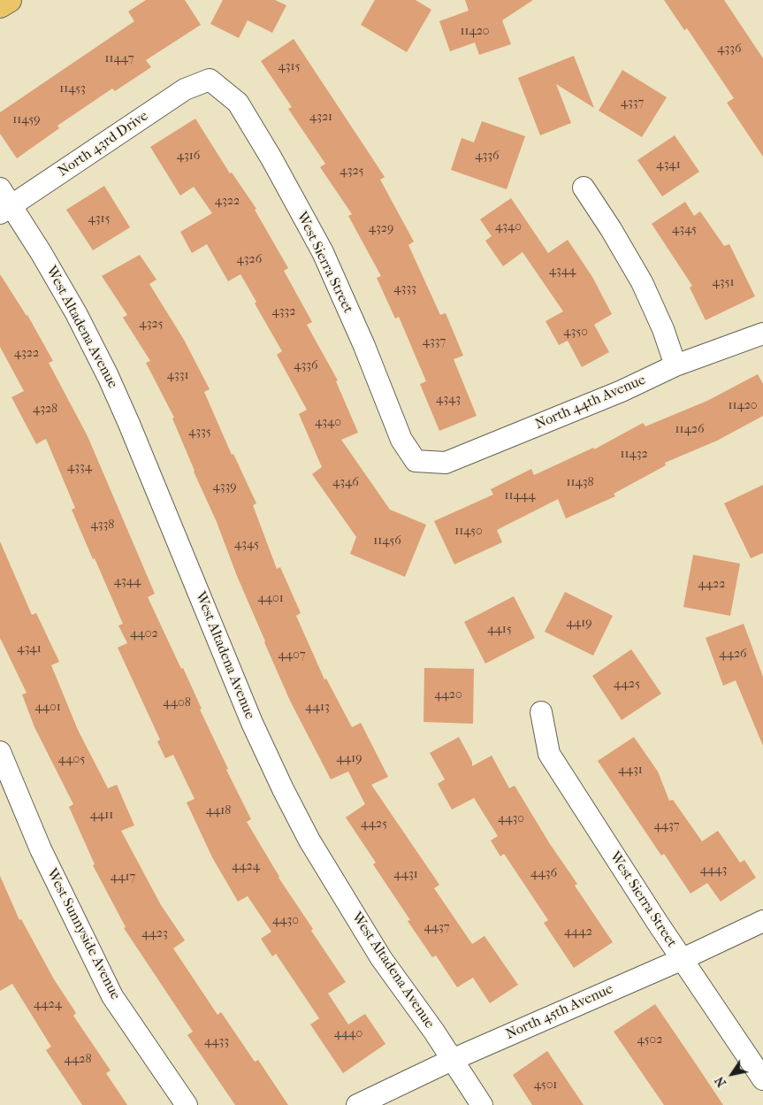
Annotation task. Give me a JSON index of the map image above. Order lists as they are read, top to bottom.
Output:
{
  "streets": {
    "street": [
      "North 43rd Drive",
      "West Sierra Street",
      "West Altadena Avenue",
      "North 44th Avenue",
      "West Sunnyside Avenue",
      "North 45th Avenue"
    ]
  },
  "crossings": [
    ["North 43rd Drive", "West Sierra Street"],
    ["North 43rd Drive", "West Altadena Avenue"],
    ["West Sierra Street", "North 44th Avenue"],
    ["West Sierra Street", "North 45th Avenue"],
    ["West Altadena Avenue", "North 45th Avenue"]
  ],
  "house_numbers": [
    "11420",
    "4336",
    "11447",
    "4315",
    "11453",
    "4337",
    "4321",
    "11459",
    "4316",
    "4336",
    "4341",
    "4325",
    "4322",
    "4315",
    "4340",
    "4329",
    "4345",
    "4326",
    "4344",
    "4351",
    "4333",
    "4332",
    "4325",
    "4350",
    "4337",
    "4322",
    "4336",
    "4331",
    "4343",
    "11420",
    "4328",
    "4340",
    "11426",
    "4335",
    "11432",
    "4334",
    "4346",
    "11438",
    "4339",
    "11444",
    "4338",
    "11450",
    "11456",
    "4345",
    "4344",
    "4422",
    "4401",
    "4419",
    "4415",
    "4402",
    "4341",
    "4426",
    "4407",
    "4425",
    "4420",
    "4408",
    "4401",
    "4413",
    "4419",
    "4405",
    "4431",
    "4418",
    "4411",
    "4430",
    "4425",
    "4437",
    "4424",
    "4443",
    "4436",
    "4431",
    "4417",
    "4430",
    "4437",
    "4442",
    "4423",
    "4424",
    "4440",
    "4502",
    "4433",
    "4428",
    "4501"
  ],
  "north": "bottom left"
}
